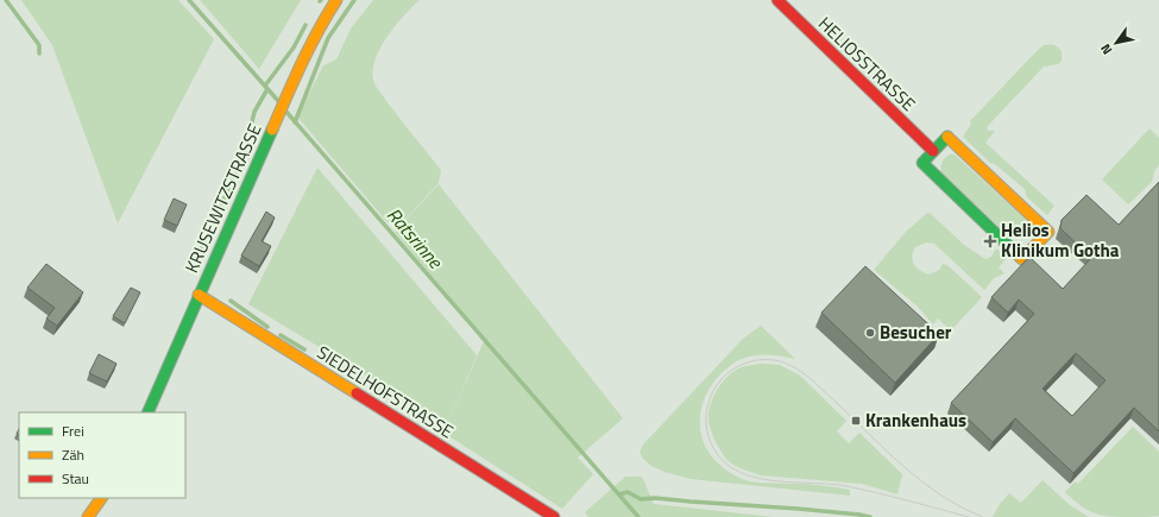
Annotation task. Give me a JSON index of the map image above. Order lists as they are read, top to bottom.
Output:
{
  "streets": {
    "street": ["HELIOSSTRASSE", "KRUSEWITZSTRASSE", "SIEDELHOFSTRASSE"]
  },
  "crossings": [
    ["KRUSEWITZSTRASSE", "SIEDELHOFSTRASSE"]
  ],
  "water": ["Ratsrinne"],
  "places": {
    "health": ["Helios Klinikum Gotha"],
    "other": ["Besucher"],
    "transit": ["Krankenhaus"]
  },
  "legend": ["Frei", "Zäh", "Stau"],
  "north": "bottom left"
}
